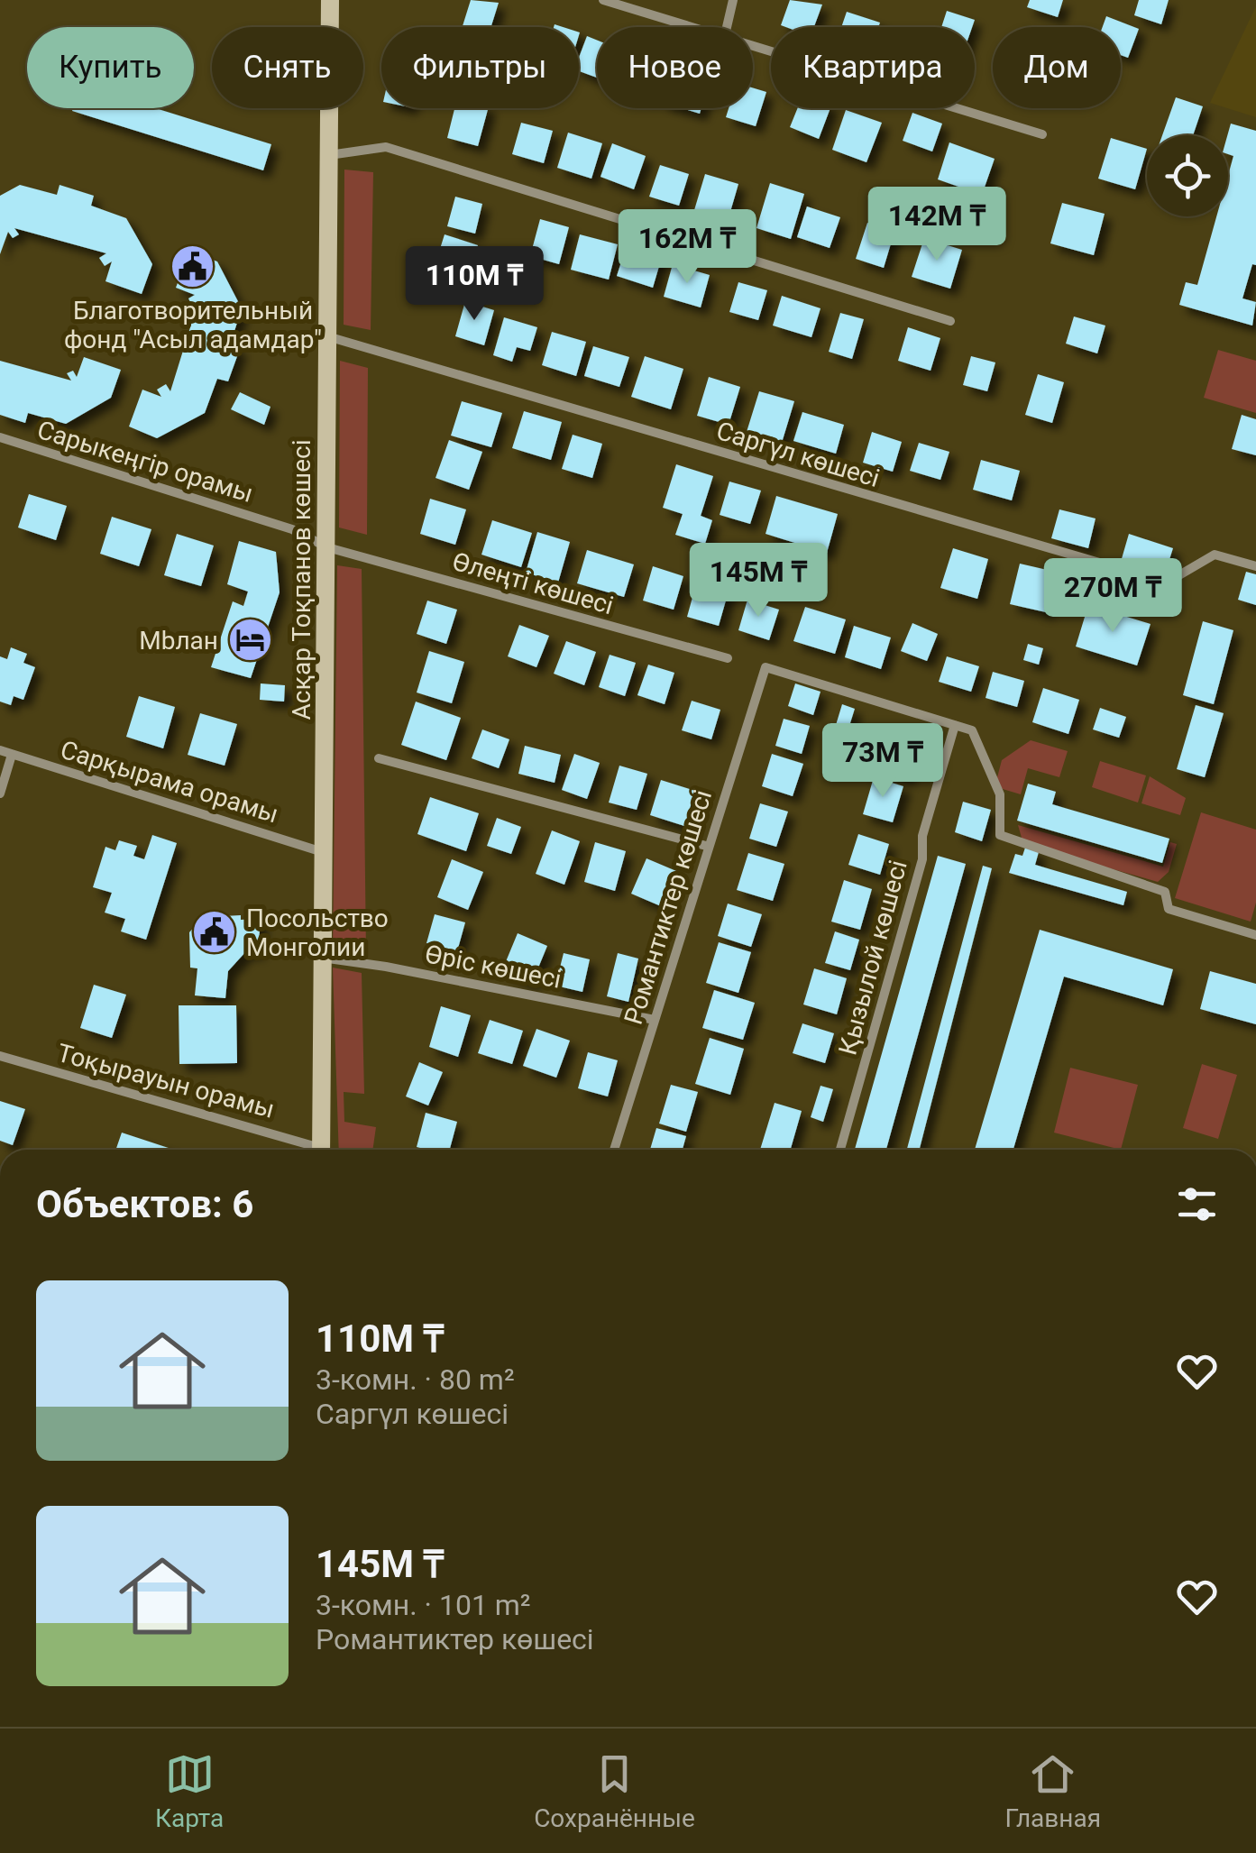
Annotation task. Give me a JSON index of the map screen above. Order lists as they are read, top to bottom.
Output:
{
  "streets": {
    "street": [
      "Саргүл көшесі",
      "Сарыкеңгір орамы",
      "Асқар Тоқпанов көшесі",
      "Өлеңті көшесі",
      "Сарқырама орамы",
      "Романтиктер көшесі",
      "Қызылой көшесі",
      "Өріс көшесі",
      "Тоқырауын орамы"
    ]
  },
  "crossings": [
    ["Саргүл көшесі", "Асқар Тоқпанов көшесі"],
    ["Сарыкеңгір орамы", "Асқар Тоқпанов көшесі"],
    ["Сарыкеңгір орамы", "Өлеңті көшесі"],
    ["Асқар Тоқпанов көшесі", "Өлеңті көшесі"],
    ["Асқар Тоқпанов көшесі", "Сарқырама орамы"],
    ["Асқар Тоқпанов көшесі", "Өріс көшесі"],
    ["Романтиктер көшесі", "Қызылой көшесі"],
    ["Романтиктер көшесі", "Өріс көшесі"]
  ],
  "places": {
    "public building": ["Благотворительный фонд \"Асыл адамдар\"", "Посольство Монголии"],
    "hotel": ["Мbлан"]
  },
  "page": {
    "chip": [
      "Купить",
      "Снять",
      "Фильтры",
      "Новое",
      "Квартира",
      "Дом"
    ],
    "price": [
      "142M ₸",
      "162M ₸",
      "110M ₸",
      "145M ₸",
      "270M ₸",
      "73M ₸"
    ],
    "heading": "Объектов: 6",
    "list": [
      {
        "name": "110M ₸",
        "note": "3-комн. · 80 m² · Саргүл көшесі"
      },
      {
        "name": "145M ₸",
        "note": "3-комн. · 101 m² · Романтиктер көшесі"
      }
    ],
    "tabs": ["Карта", "Сохранённые", "Главная"]
  }
}
